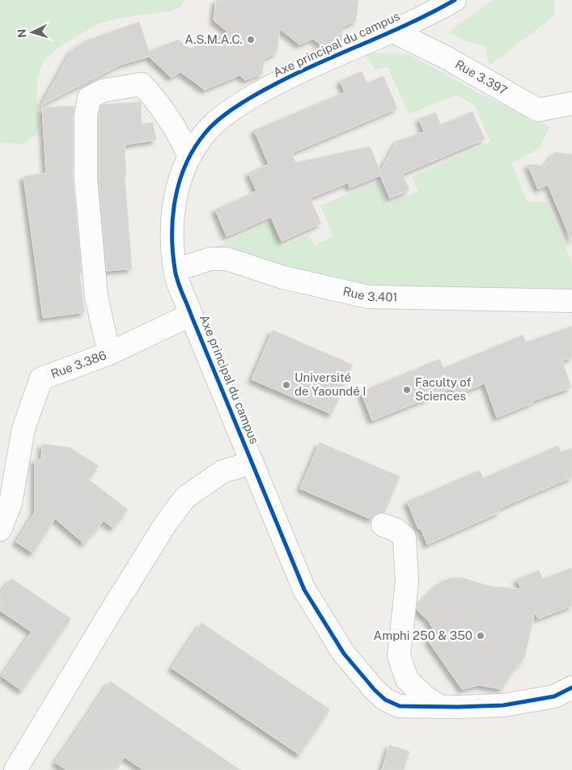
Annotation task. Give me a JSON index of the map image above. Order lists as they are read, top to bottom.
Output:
{
  "streets": {
    "street": [
      "Axe principal du campus",
      "Rue 3.397",
      "Rue 3.401",
      "Rue 3.386"
    ]
  },
  "crossings": [
    ["Axe principal du campus", "Rue 3.397"],
    ["Axe principal du campus", "Rue 3.401"],
    ["Axe principal du campus", "Rue 3.386"]
  ],
  "places": [
    "A.S.M.A.C.",
    "Université de Yaoundé I",
    "Faculty of Sciences",
    "Amphi 250 & 350"
  ],
  "north": "left"
}
